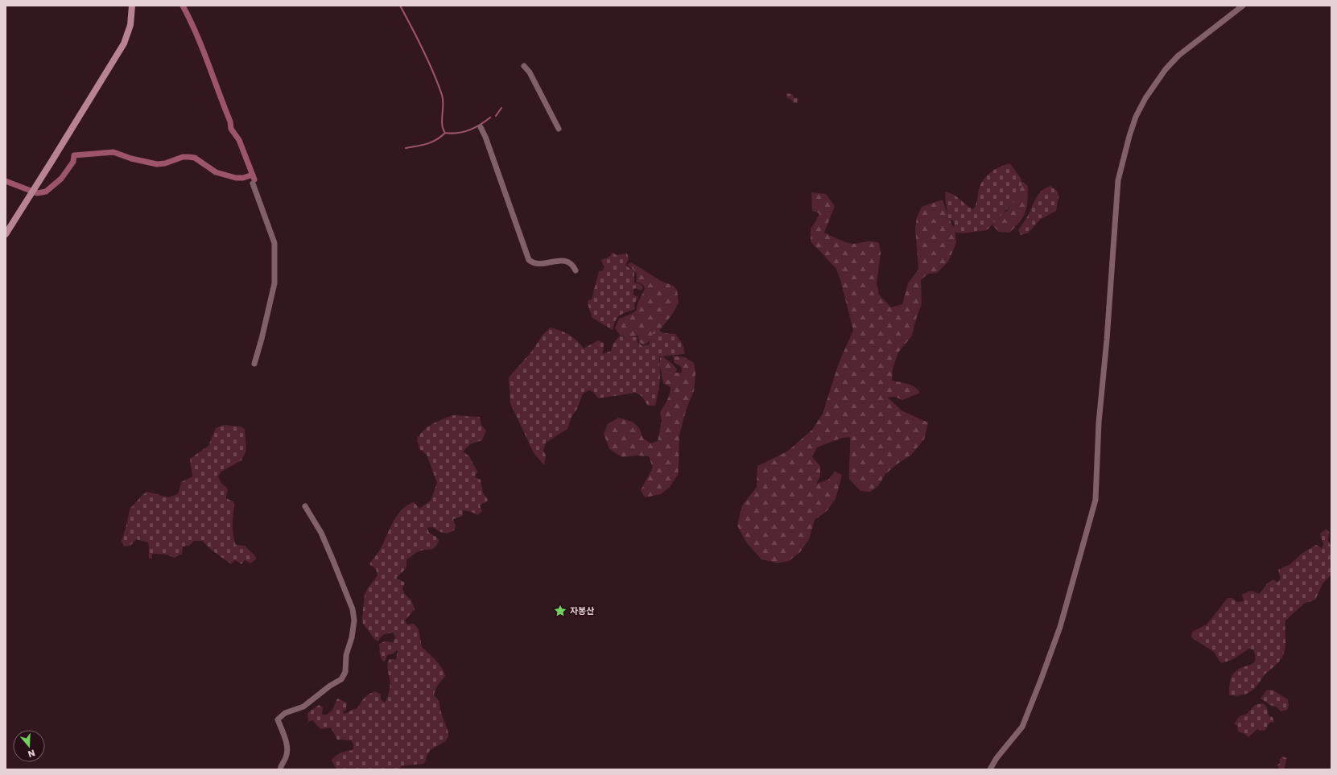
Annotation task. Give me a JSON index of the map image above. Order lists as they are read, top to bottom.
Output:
{
  "places": {
    "place": ["자봉산"]
  },
  "north": "bottom"
}
